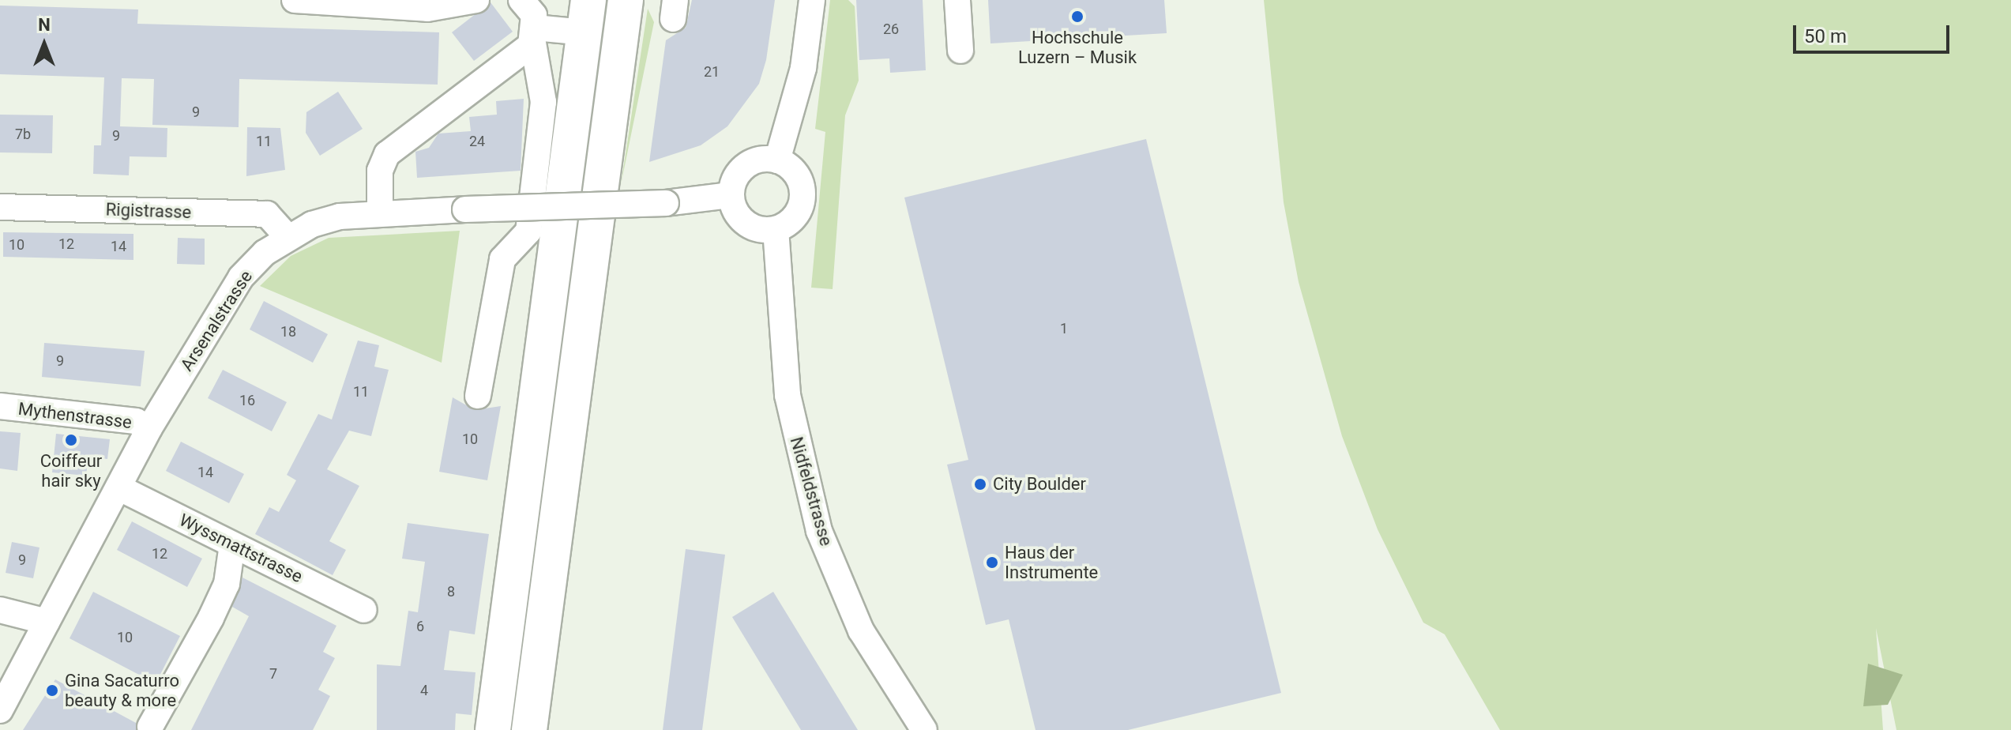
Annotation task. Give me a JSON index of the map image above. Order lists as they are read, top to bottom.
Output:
{
  "streets": {
    "street": [
      "Rigistrasse",
      "Arsenalstrasse",
      "Mythenstrasse",
      "Nidfeldstrasse",
      "Wyssmattstrasse"
    ]
  },
  "crossings": [
    ["Rigistrasse", "Arsenalstrasse"],
    ["Arsenalstrasse", "Mythenstrasse"],
    ["Arsenalstrasse", "Nidfeldstrasse"],
    ["Arsenalstrasse", "Wyssmattstrasse"]
  ],
  "places": [
    "Hochschule Luzern – Musik",
    "Coiffeur hair sky",
    "City Boulder",
    "Haus der Instrumente",
    "Gina Sacaturro beauty & more"
  ],
  "house_numbers": [
    "26",
    "21",
    "9",
    "7b",
    "9",
    "11",
    "24",
    "12",
    "10",
    "14",
    "1",
    "18",
    "9",
    "11",
    "16",
    "10",
    "14",
    "12",
    "9",
    "8",
    "6",
    "10",
    "7",
    "4"
  ],
  "scale_bar": "50 m",
  "north": "top"
}
